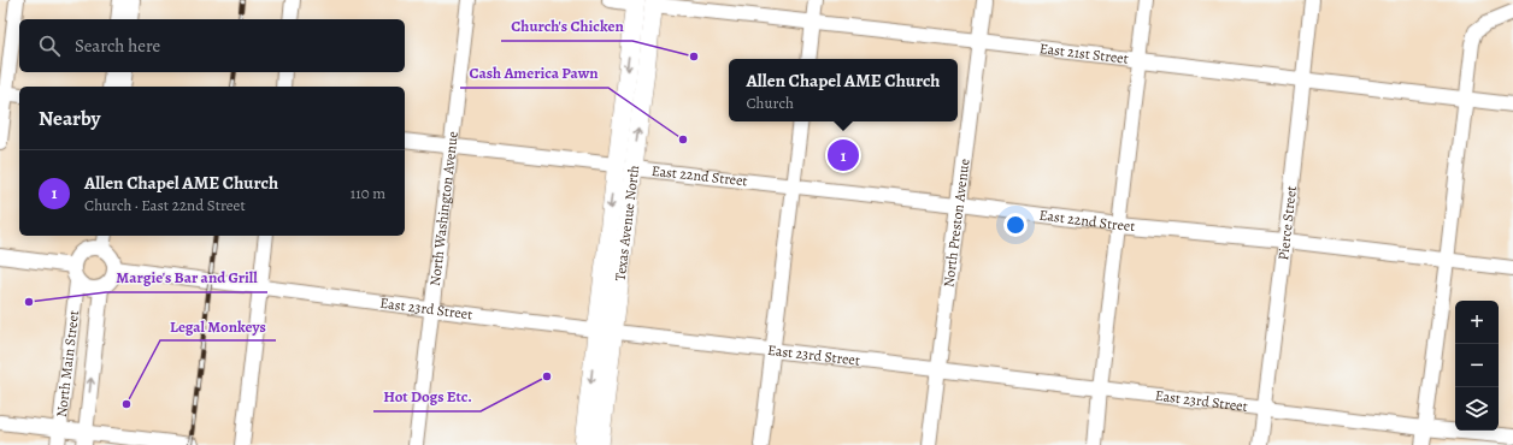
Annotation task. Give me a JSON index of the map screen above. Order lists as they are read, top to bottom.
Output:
{
  "streets": {
    "main road": ["Texas Avenue North"],
    "street": [
      "East 21st Street",
      "East 22nd Street",
      "North Washington Avenue",
      "North Preston Avenue",
      "Pierce Street",
      "East 23rd Street",
      "North Main Street"
    ]
  },
  "crossings": [
    ["East 21st Street", "Texas Avenue North"],
    ["East 21st Street", "North Preston Avenue"],
    ["East 21st Street", "Pierce Street"],
    ["East 22nd Street", "North Washington Avenue"],
    ["East 22nd Street", "Texas Avenue North"],
    ["East 22nd Street", "North Preston Avenue"],
    ["East 22nd Street", "Pierce Street"],
    ["North Washington Avenue", "East 23rd Street"],
    ["Texas Avenue North", "East 23rd Street"],
    ["North Preston Avenue", "East 23rd Street"],
    ["Pierce Street", "East 23rd Street"],
    ["East 23rd Street", "North Main Street"]
  ],
  "places": [
    "Church's Chicken",
    "Cash America Pawn",
    "Margie's Bar and Grill",
    "Hot Dogs Etc.",
    "Legal Monkeys"
  ],
  "page": {
    "search": "Search here",
    "popup": ["Allen Chapel AME Church", "Church"],
    "heading": "Nearby",
    "pins": "1",
    "list": [
      {
        "mark": "1",
        "name": "Allen Chapel AME Church",
        "note": "Church · East 22nd Street",
        "value": "110 m"
      }
    ],
    "map_buttons": ["+", "−"]
  }
}
